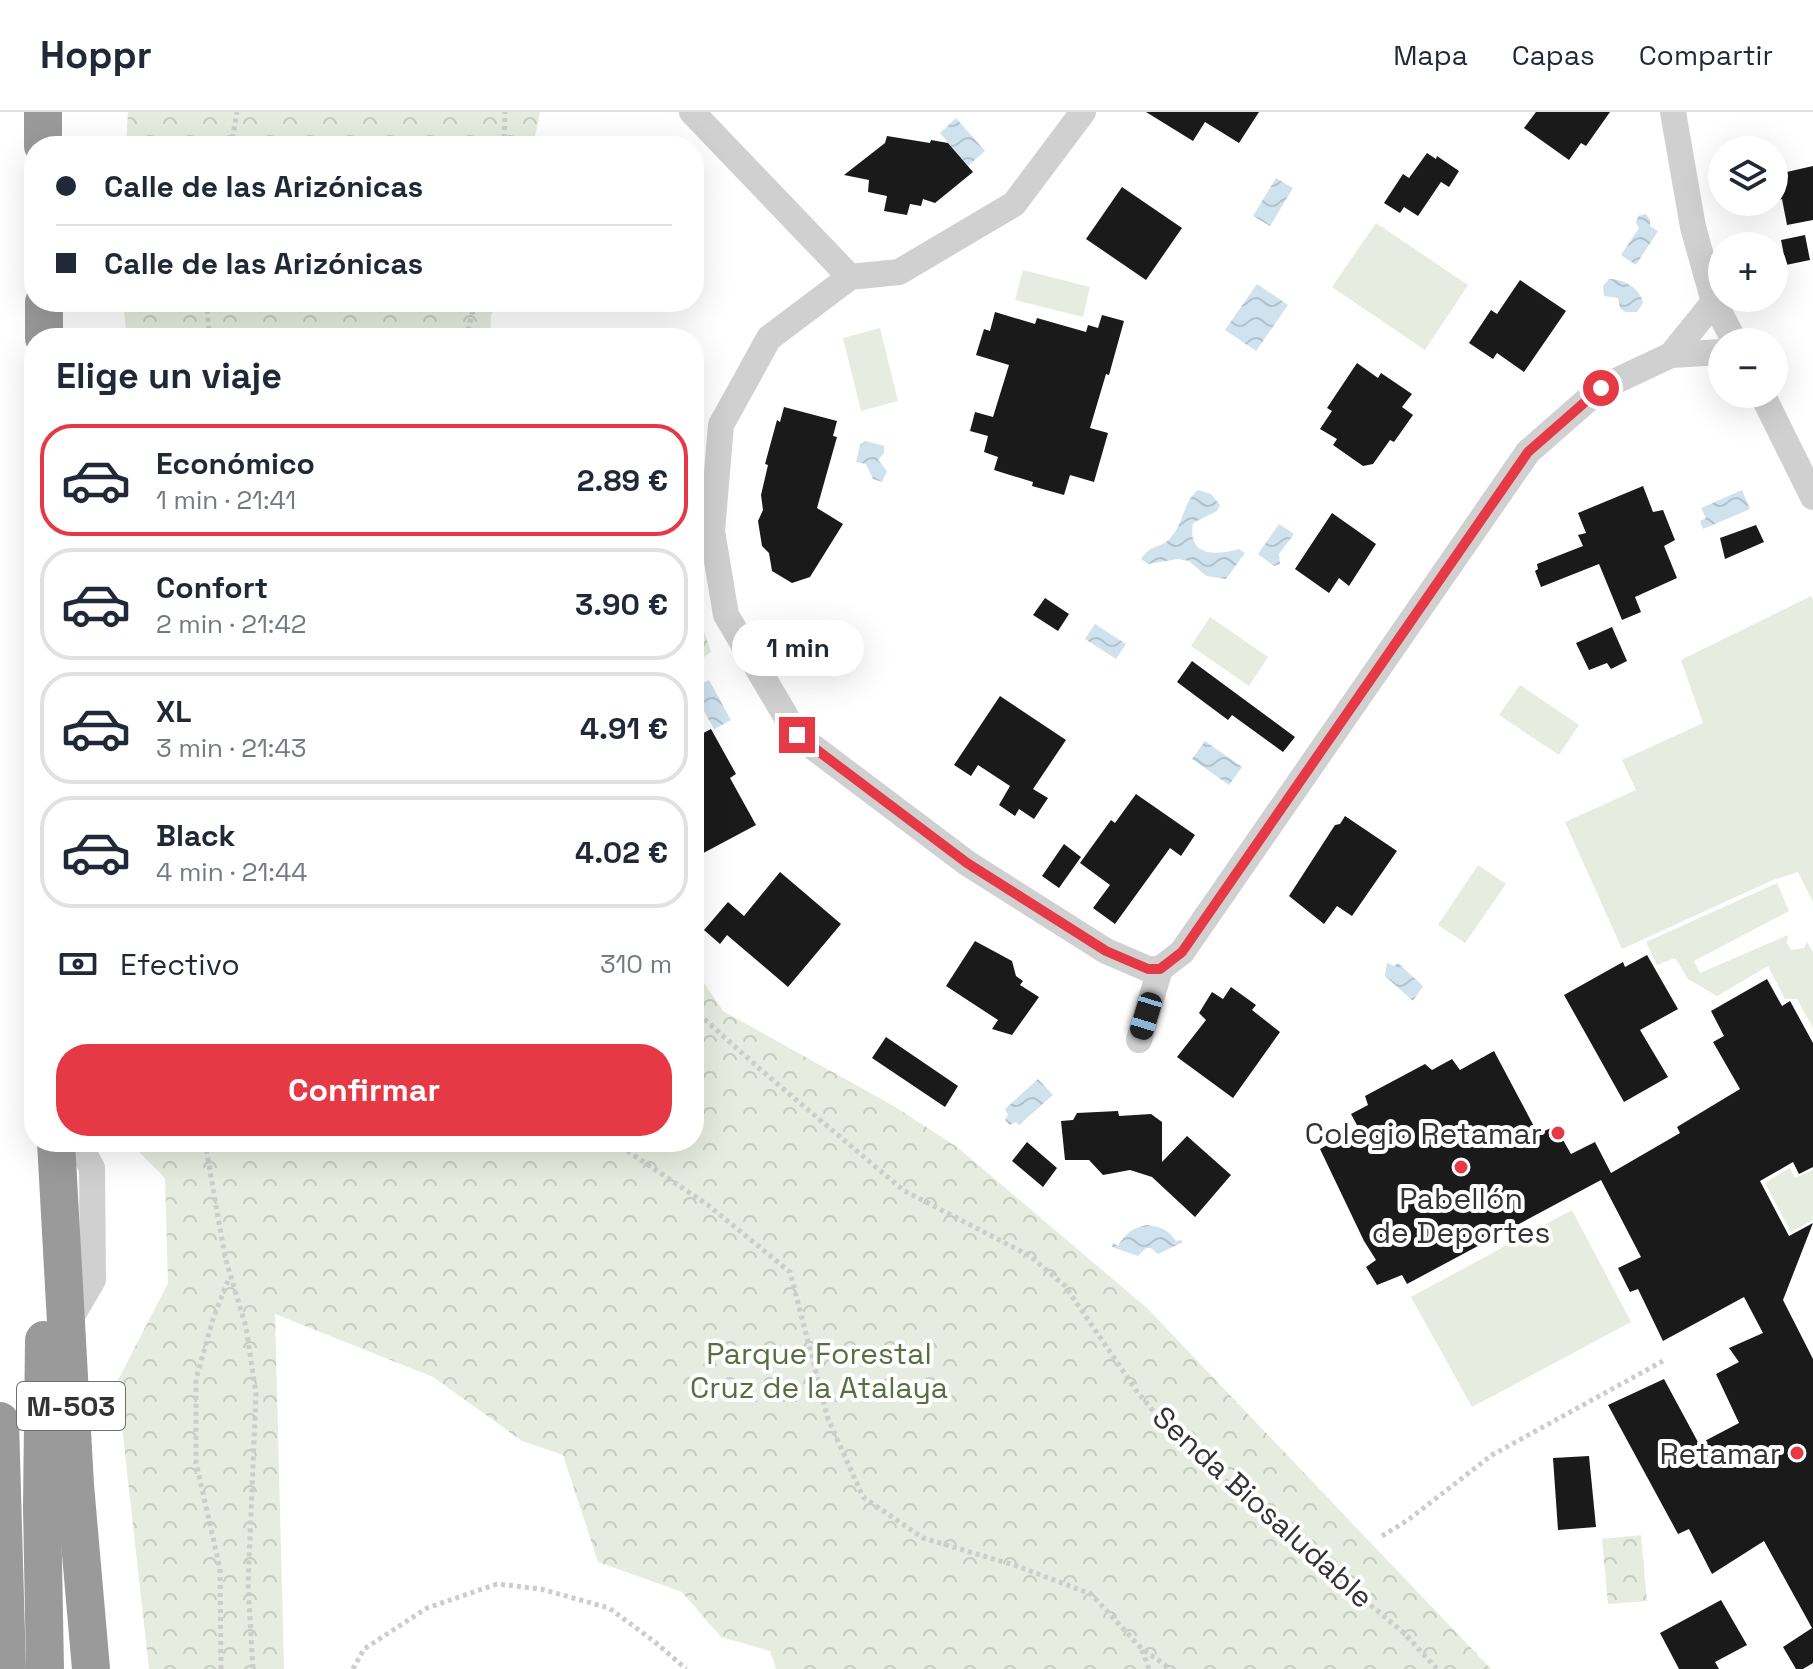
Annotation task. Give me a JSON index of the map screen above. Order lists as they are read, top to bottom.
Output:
{
  "streets": {
    "highway": ["M-503"],
    "path": ["Senda Biosaludable"]
  },
  "parks": ["Parque Forestal Cruz de la Atalaya"],
  "places": ["Colegio Retamar", "Pabellón de Deportes", "Retamar"],
  "page": {
    "header": "Hoppr",
    "nav": ["Mapa", "Capas", "Compartir"],
    "map_buttons": ["+", "−"],
    "banner": ["Calle de las Arizónicas", "Calle de las Arizónicas"],
    "heading": "Elige un viaje",
    "list": [
      {
        "name": "Económico",
        "note": "1 min · 21:41",
        "value": "2.89 €"
      },
      {
        "name": "Confort",
        "note": "2 min · 21:42",
        "value": "3.90 €"
      },
      {
        "name": "XL",
        "note": "3 min · 21:43",
        "value": "4.91 €"
      },
      {
        "name": "Black",
        "note": "4 min · 21:44",
        "value": "4.02 €"
      }
    ],
    "bubble": "1 min",
    "pay": ["Efectivo", "310 m"],
    "buttons": "Confirmar"
  }
}
